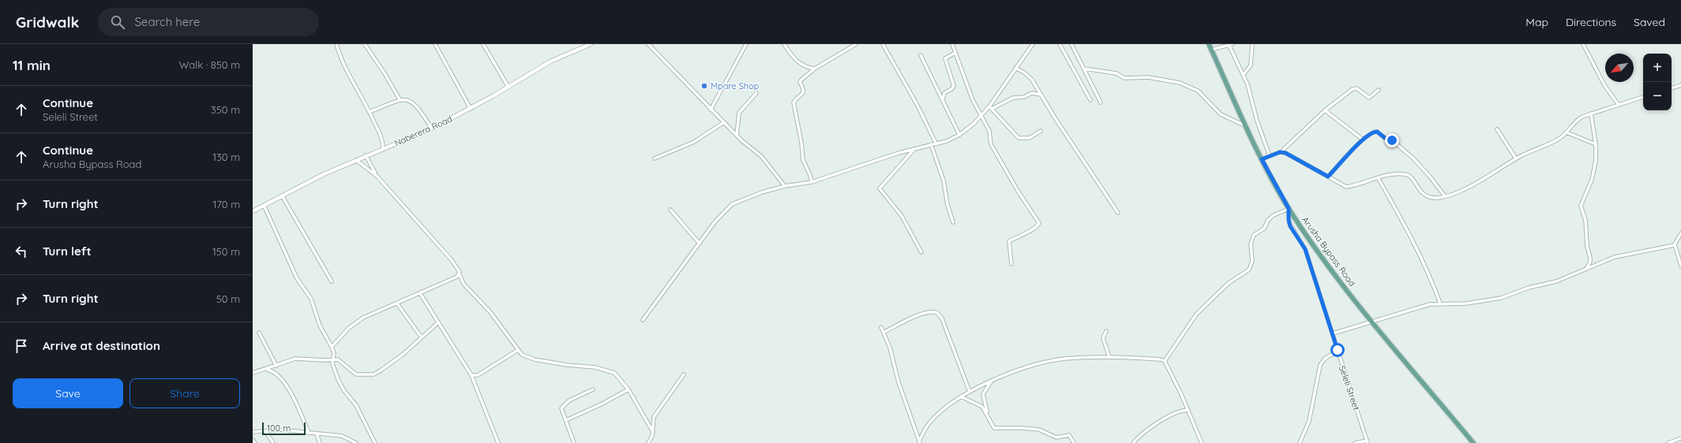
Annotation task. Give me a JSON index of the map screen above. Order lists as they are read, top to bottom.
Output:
{
  "streets": {
    "main road": ["Arusha Bypass Road"],
    "street": ["Naberera Road", "Seleli Street"]
  },
  "crossings": [
    ["Arusha Bypass Road", "Seleli Street"]
  ],
  "places": ["Mpare Shop"],
  "scale_bar": "100 m",
  "north": "bottom left",
  "page": {
    "header": "Gridwalk",
    "search": "Search here",
    "nav": ["Map", "Directions", "Saved"],
    "heading": ["11 min", "Walk · 850 m"],
    "map_buttons": ["+", "−"],
    "list": [
      ["Continue", "Seleli Street", "350 m"],
      ["Continue", "Arusha Bypass Road", "130 m"],
      ["Turn right", "170 m"],
      ["Turn left", "150 m"],
      ["Turn right", "50 m"],
      "Arrive at destination"
    ],
    "buttons": ["Save", "Share"],
    "scale": "100 m"
  }
}
